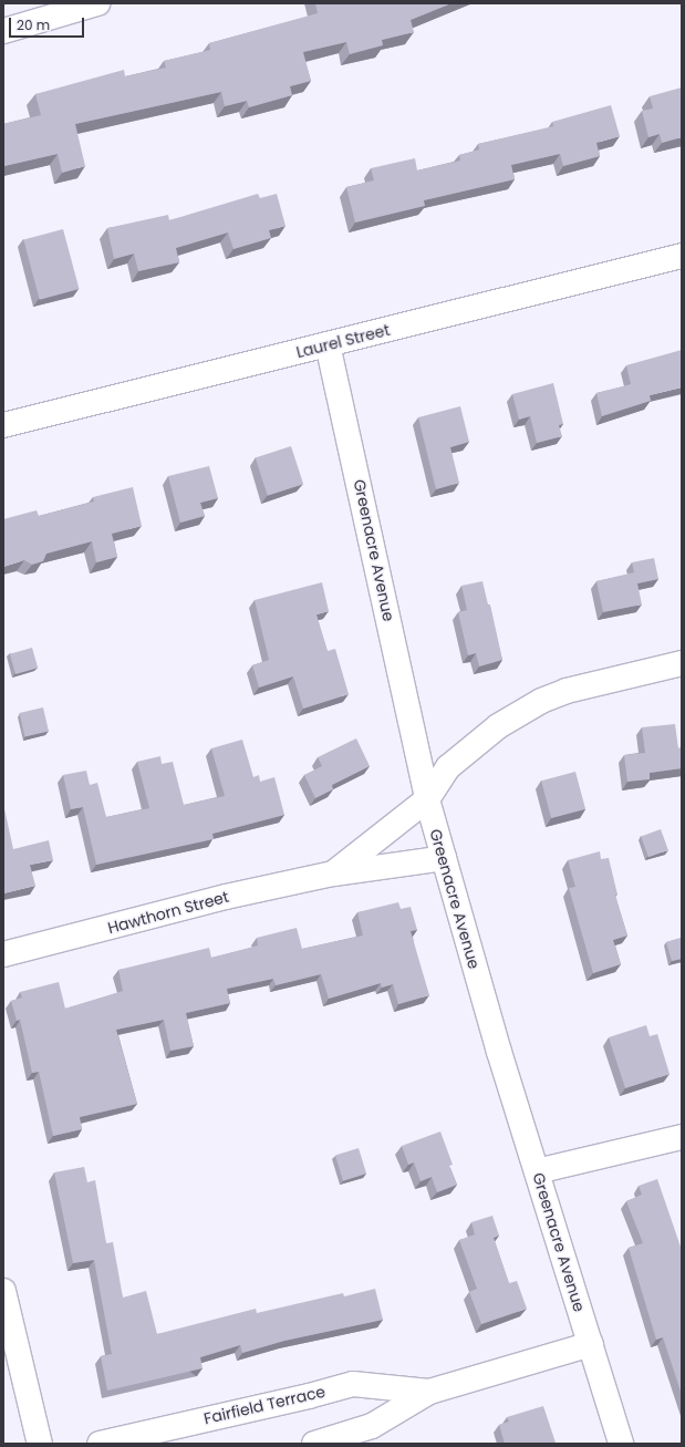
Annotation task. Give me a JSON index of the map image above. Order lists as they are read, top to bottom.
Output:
{
  "streets": {
    "street": [
      "Laurel Street",
      "Greenacre Avenue",
      "Hawthorn Street",
      "Fairfield Terrace"
    ]
  },
  "crossings": [
    ["Laurel Street", "Greenacre Avenue"],
    ["Greenacre Avenue", "Hawthorn Street"],
    ["Greenacre Avenue", "Fairfield Terrace"]
  ],
  "scale_bar": "20 m"
}
